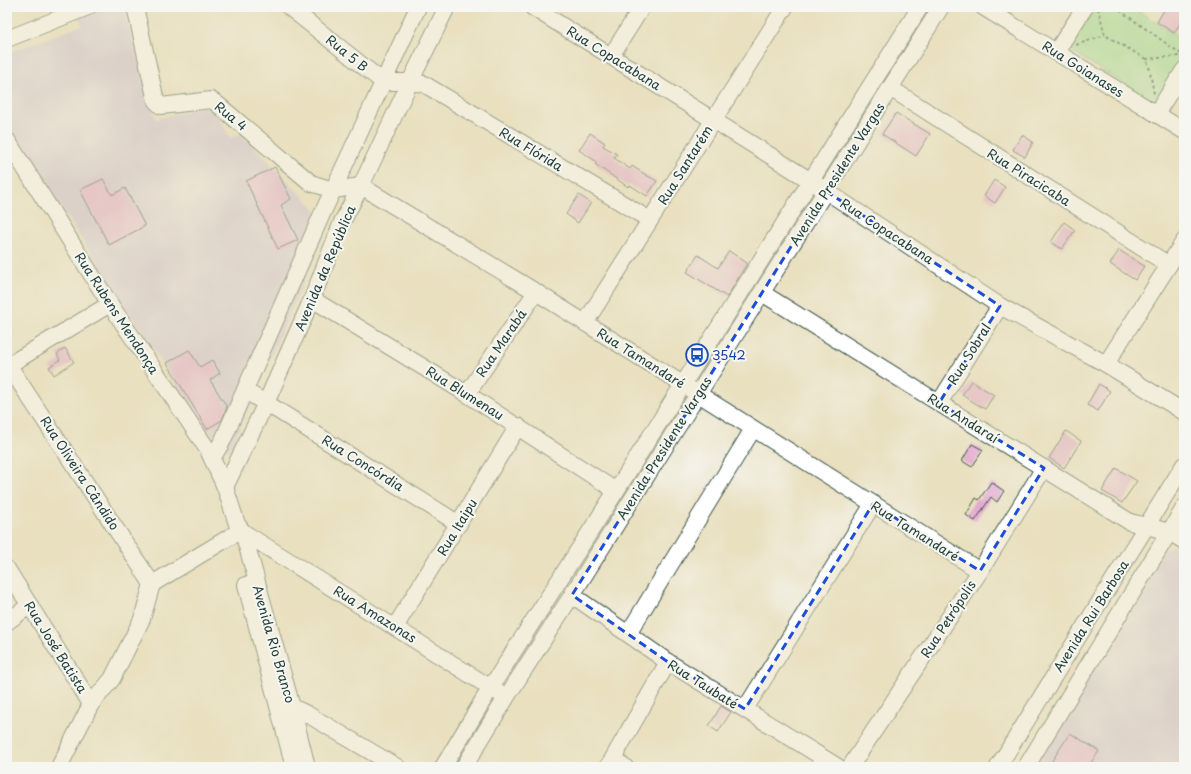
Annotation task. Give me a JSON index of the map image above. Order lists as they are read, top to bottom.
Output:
{
  "streets": {
    "street": [
      "Rua 5 B",
      "Rua Copacabana",
      "Rua Goianases",
      "Rua 4",
      "Rua Flórida",
      "Rua Santarém",
      "Avenida Presidente Vargas",
      "Rua Piracicaba",
      "Avenida da República",
      "Rua Rubens Mendonça",
      "Rua Marabá",
      "Rua Sobral",
      "Rua Tamandaré",
      "Rua Blumenau",
      "Rua Andaraí",
      "Rua Concórdia",
      "Rua Oliveira Cândido",
      "Rua Itaipu",
      "Rua Amazonas",
      "Avenida Rui Barbosa",
      "Rua Petrópolis",
      "Avenida Rio Branco",
      "Rua José Batista",
      "Rua Taubaté"
    ]
  },
  "crossings": [
    ["Rua 5 B", "Avenida da República"],
    ["Rua Copacabana", "Rua Santarém"],
    ["Rua Copacabana", "Avenida Presidente Vargas"],
    ["Rua Copacabana", "Rua Sobral"],
    ["Rua 4", "Avenida da República"],
    ["Rua 4", "Rua Tamandaré"],
    ["Rua Flórida", "Rua Santarém"],
    ["Rua Flórida", "Avenida da República"],
    ["Rua Santarém", "Rua Tamandaré"],
    ["Avenida Presidente Vargas", "Rua Piracicaba"],
    ["Avenida Presidente Vargas", "Rua Tamandaré"],
    ["Avenida Presidente Vargas", "Rua Blumenau"],
    ["Avenida Presidente Vargas", "Rua Andaraí"],
    ["Avenida Presidente Vargas", "Rua Amazonas"],
    ["Avenida Presidente Vargas", "Rua Taubaté"],
    ["Avenida da República", "Rua Rubens Mendonça"],
    ["Avenida da República", "Rua Tamandaré"],
    ["Avenida da República", "Rua Blumenau"],
    ["Avenida da República", "Rua Concórdia"],
    ["Avenida da República", "Avenida Rio Branco"],
    ["Rua Rubens Mendonça", "Avenida Rio Branco"],
    ["Rua Marabá", "Rua Tamandaré"],
    ["Rua Marabá", "Rua Blumenau"],
    ["Rua Sobral", "Rua Andaraí"],
    ["Rua Tamandaré", "Rua Petrópolis"],
    ["Rua Blumenau", "Rua Itaipu"],
    ["Rua Andaraí", "Avenida Rui Barbosa"],
    ["Rua Andaraí", "Rua Petrópolis"],
    ["Rua Concórdia", "Rua Itaipu"],
    ["Rua Itaipu", "Rua Amazonas"],
    ["Rua Amazonas", "Avenida Rio Branco"]
  ],
  "places": {
    "bus stop": ["3542"]
  }
}
